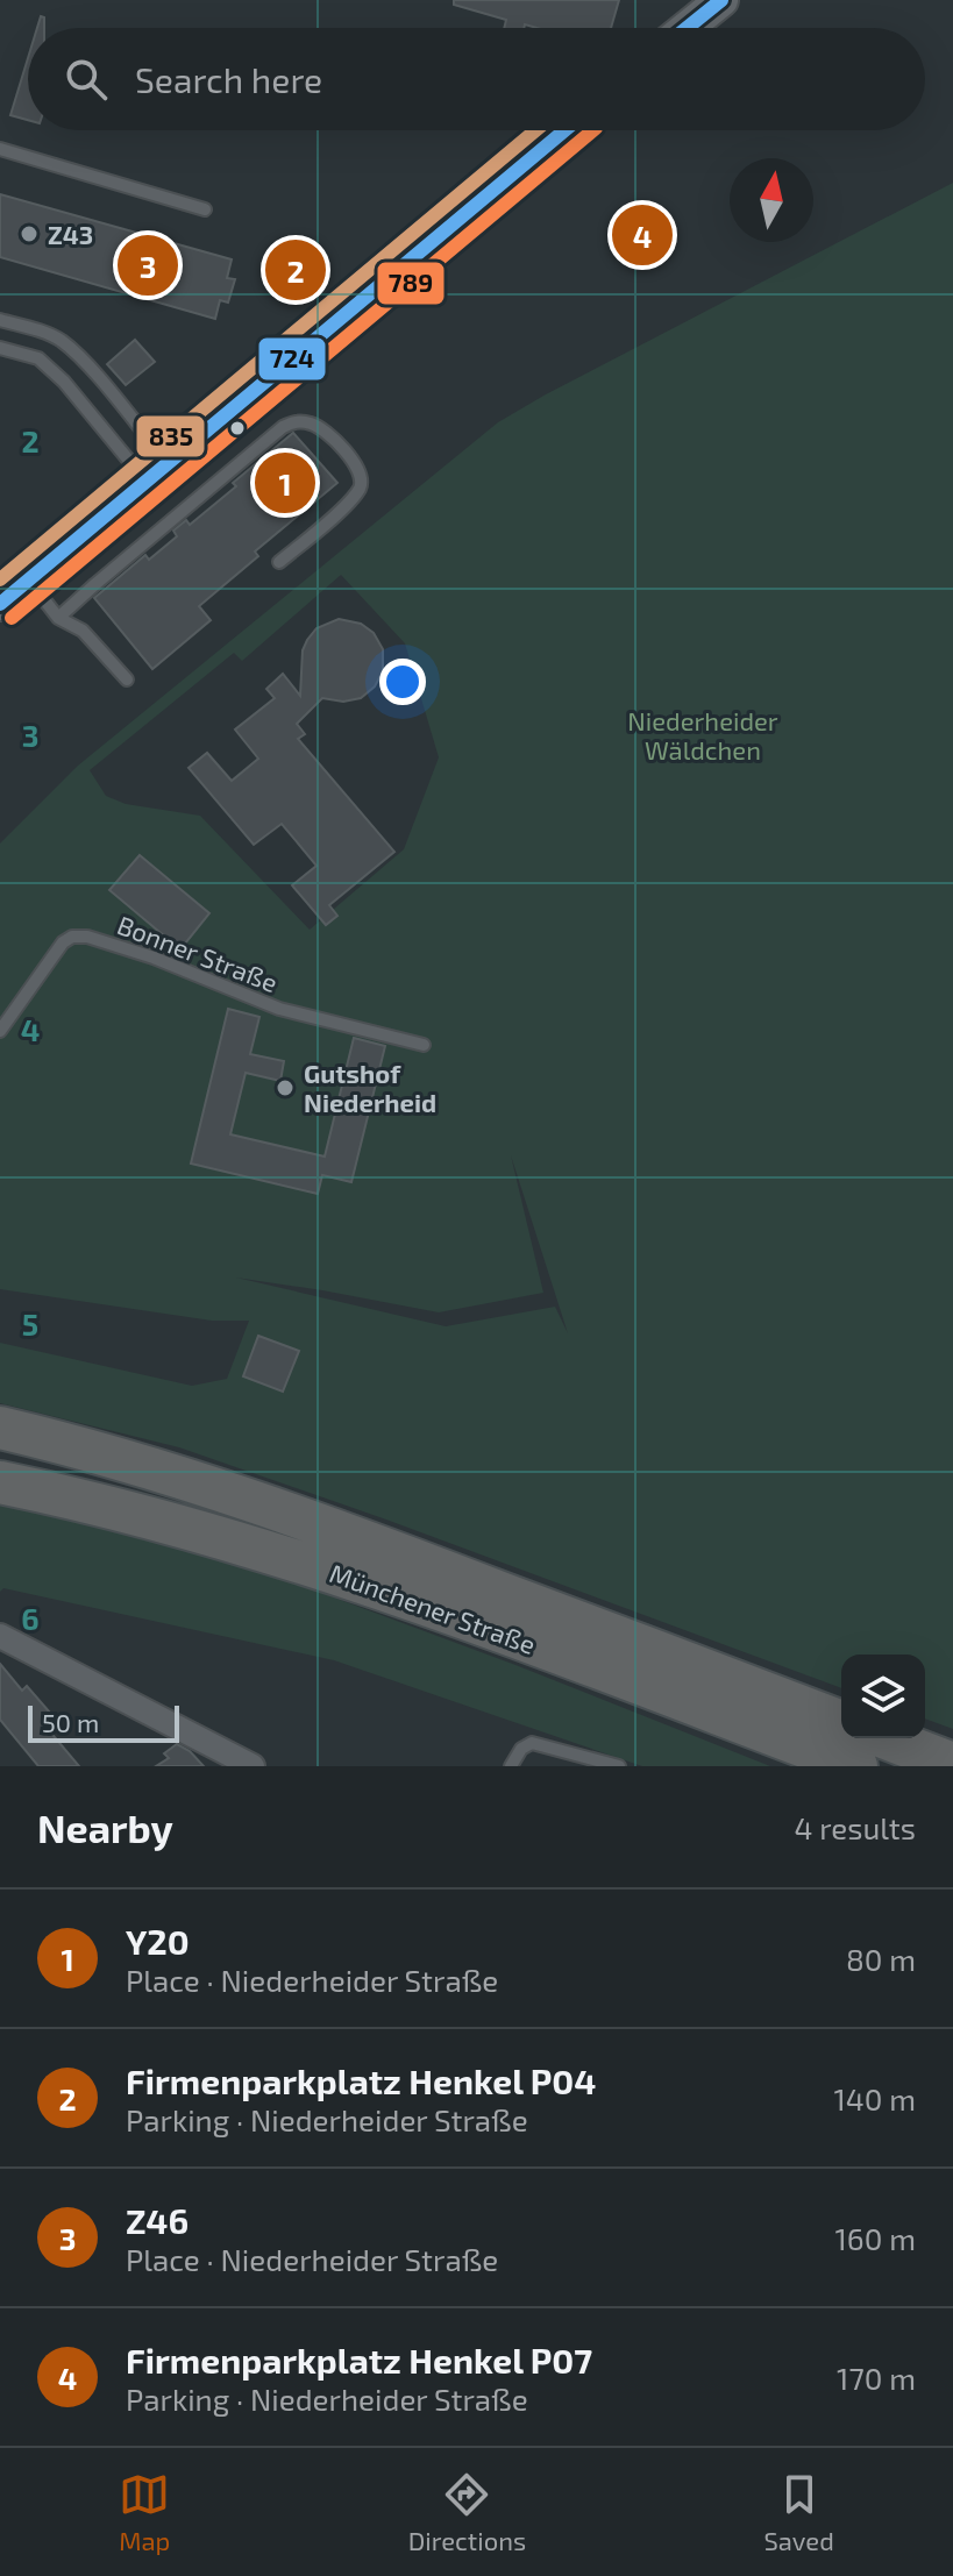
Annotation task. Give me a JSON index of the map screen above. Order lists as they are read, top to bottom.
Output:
{
  "streets": {
    "highway": ["Münchener Straße"],
    "lane": ["Bonner Straße"]
  },
  "parks": ["Niederheider Wäldchen"],
  "places": ["Z43", "Gutshof Niederheid"],
  "lines": ["transit line 724", "transit line 789", "transit line 835"],
  "scale_bar": "50 m",
  "north": "top",
  "page": {
    "search": "Search here",
    "pins": [
      "4",
      "3",
      "2",
      "1"
    ],
    "scale": "50 m",
    "heading": ["Nearby", "4 results"],
    "list": [
      {
        "mark": "1",
        "name": "Y20",
        "note": "Place · Niederheider Straße",
        "value": "80 m"
      },
      {
        "mark": "2",
        "name": "Firmenparkplatz Henkel P04",
        "note": "Parking · Niederheider Straße",
        "value": "140 m"
      },
      {
        "mark": "3",
        "name": "Z46",
        "note": "Place · Niederheider Straße",
        "value": "160 m"
      },
      {
        "mark": "4",
        "name": "Firmenparkplatz Henkel P07",
        "note": "Parking · Niederheider Straße",
        "value": "170 m"
      }
    ],
    "nav": ["Map", "Directions", "Saved"]
  },
  "grid": {
    "rows": [
      "2",
      "3",
      "4",
      "5",
      "6"
    ]
  }
}
